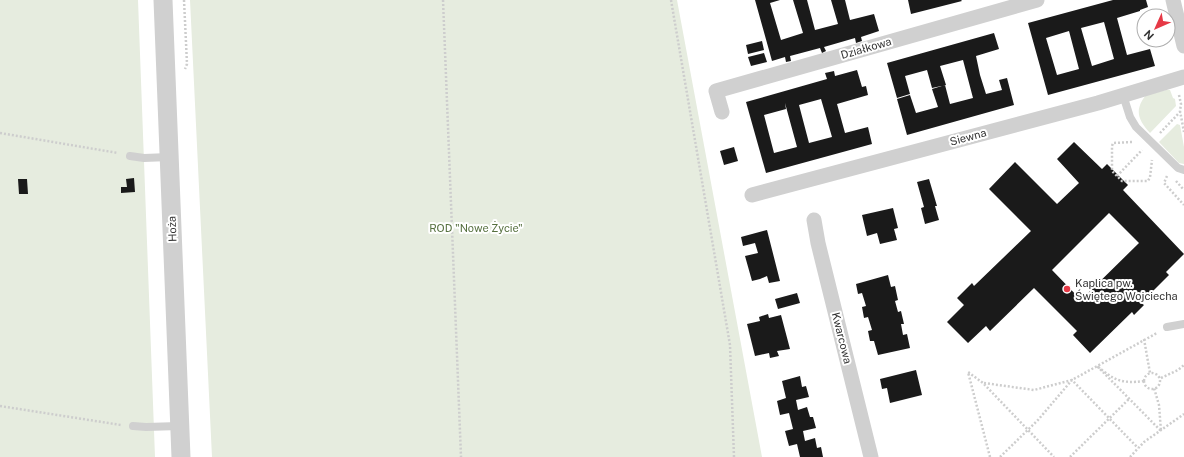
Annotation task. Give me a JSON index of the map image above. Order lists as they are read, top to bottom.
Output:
{
  "streets": {
    "street": [
      "Działkowa",
      "Siewna",
      "Hoża",
      "Kwarcowa"
    ]
  },
  "parks": ["ROD \"Nowe Życie\""],
  "places": ["Kaplica pw. Świętego Wojciecha"],
  "north": "bottom left"
}
